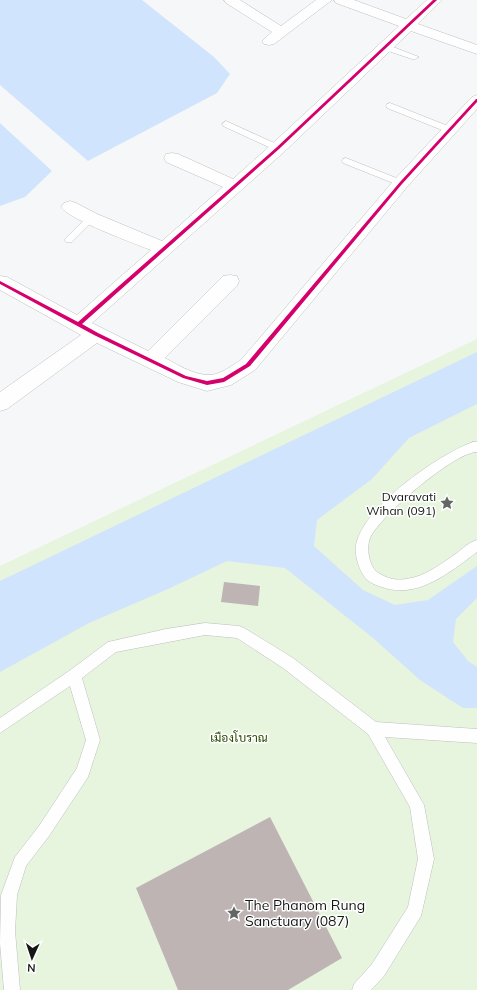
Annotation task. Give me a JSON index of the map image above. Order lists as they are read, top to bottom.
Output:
{
  "parks": ["เมืองโบราณ"],
  "places": {
    "place": ["Dvaravati Wihan (091)", "The Phanom Rung Sanctuary (087)"]
  },
  "north": "bottom"
}
